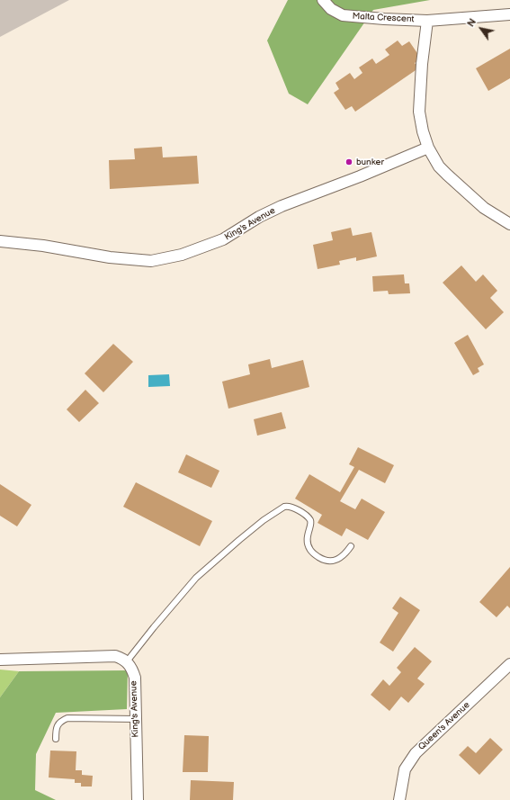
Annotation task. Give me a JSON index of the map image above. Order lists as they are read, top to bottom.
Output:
{
  "streets": {
    "street": ["Malta Crescent", "King's Avenue", "Queen's Avenue"]
  },
  "places": ["bunker"],
  "north": "top left"
}
